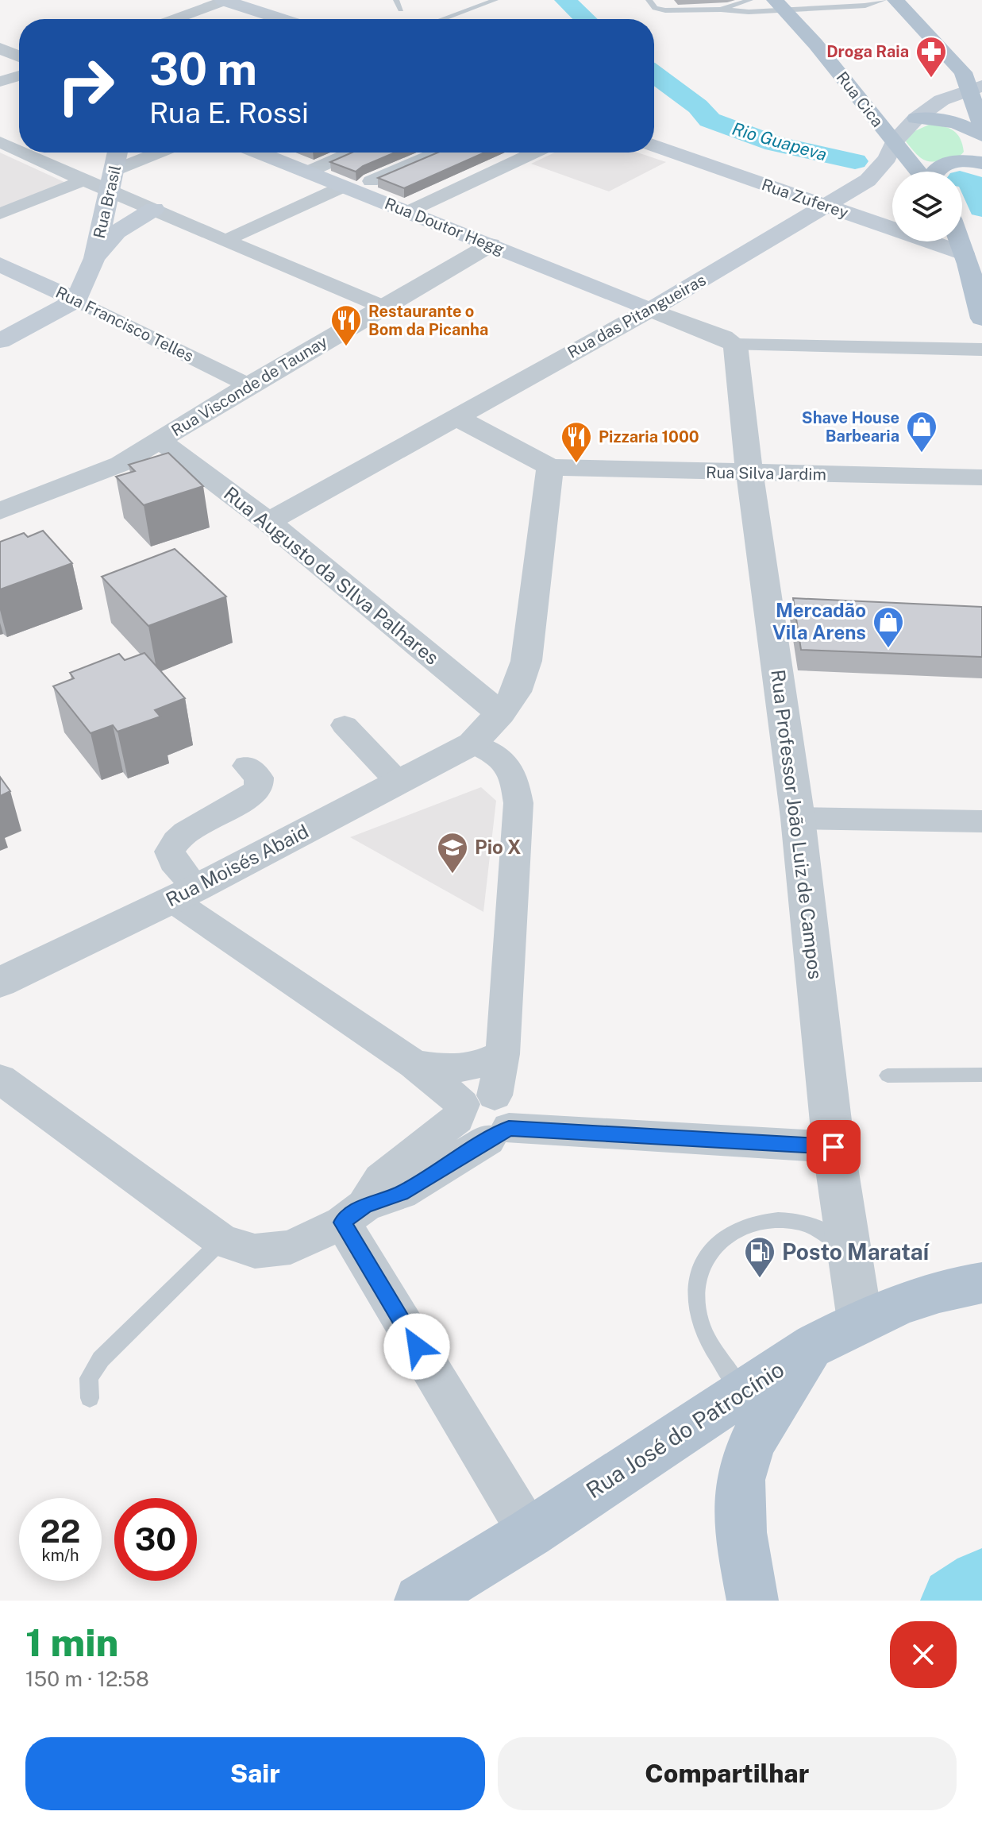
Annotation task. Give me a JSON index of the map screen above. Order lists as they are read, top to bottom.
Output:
{
  "streets": {
    "main road": [
      "Rua Cica",
      "Rua Zuferey",
      "Rua Brasil",
      "Rua Doutor Hegg",
      "Rua das Pitangueiras",
      "Rua Francisco Telles",
      "Rua José do Patrocínio"
    ],
    "street": [
      "Rua Visconde de Taunay",
      "Rua Silva Jardim",
      "Rua Augusto da SIlva Palhares",
      "Rua Professor João Luiz de Campos",
      "Rua Moisés Abaid"
    ]
  },
  "crossings": [
    ["Rua Cica", "Rua das Pitangueiras"],
    ["Rua Zuferey", "Rua das Pitangueiras"],
    ["Rua Doutor Hegg", "Rua das Pitangueiras"],
    ["Rua Doutor Hegg", "Rua Visconde de Taunay"],
    ["Rua das Pitangueiras", "Rua Augusto da SIlva Palhares"],
    ["Rua Francisco Telles", "Rua Visconde de Taunay"],
    ["Rua Visconde de Taunay", "Rua Augusto da SIlva Palhares"],
    ["Rua Silva Jardim", "Rua Professor João Luiz de Campos"],
    ["Rua Silva Jardim", "Rua Moisés Abaid"],
    ["Rua Augusto da SIlva Palhares", "Rua Moisés Abaid"],
    ["Rua Professor João Luiz de Campos", "Rua José do Patrocínio"]
  ],
  "water": ["Rio Guapeva"],
  "places": {
    "pharmacy": ["Droga Raia"],
    "restaurant": ["Restaurante o Bom da Picanha", "Pizzaria 1000"],
    "shop": ["Shave House Barbearia", "Mercadão Vila Arens"],
    "school or university": ["Pio X"],
    "fuel station": ["Posto Marataí"]
  },
  "page": {
    "turn": ["30 m", "Rua E. Rossi"],
    "speed": "22 km/h",
    "limit": "30",
    "heading": ["1 min", "150 m · 12:58"],
    "buttons": ["Sair", "Compartilhar"]
  }
}
